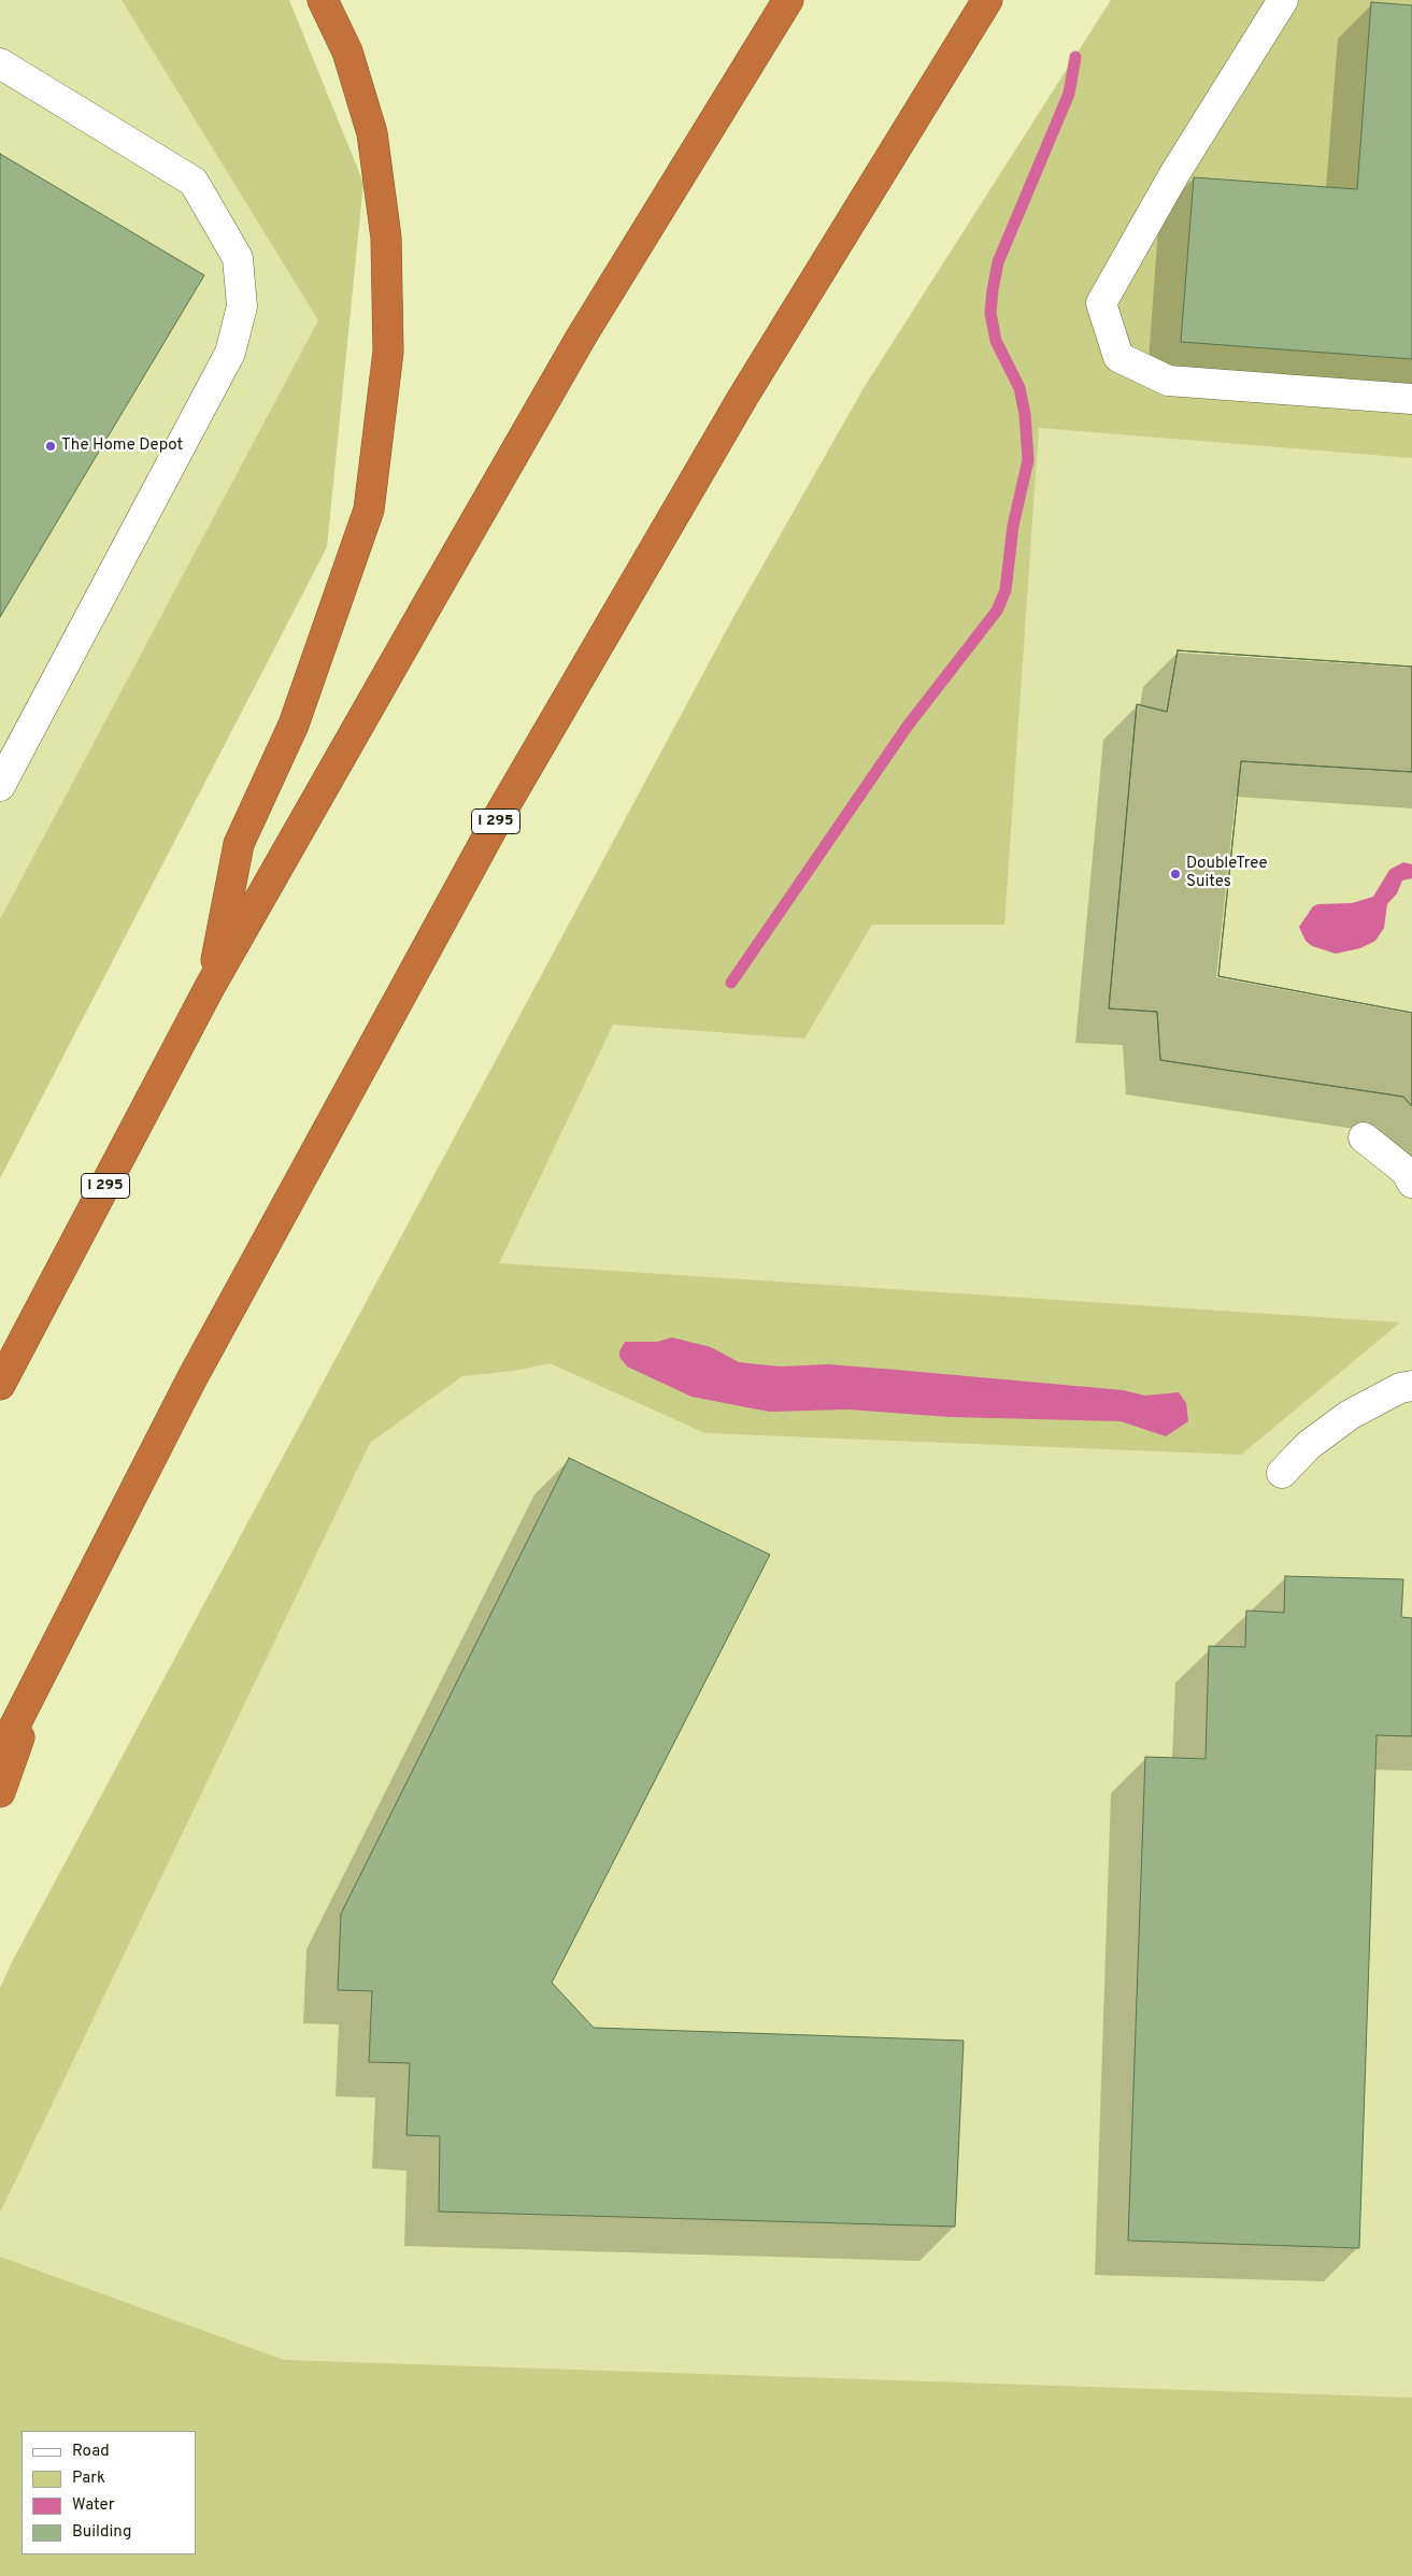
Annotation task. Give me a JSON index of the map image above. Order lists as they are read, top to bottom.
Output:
{
  "streets": {
    "highway": ["I 295"]
  },
  "places": ["The Home Depot", "DoubleTree Suites"],
  "legend": [
    "Road",
    "Park",
    "Water",
    "Building"
  ]
}
